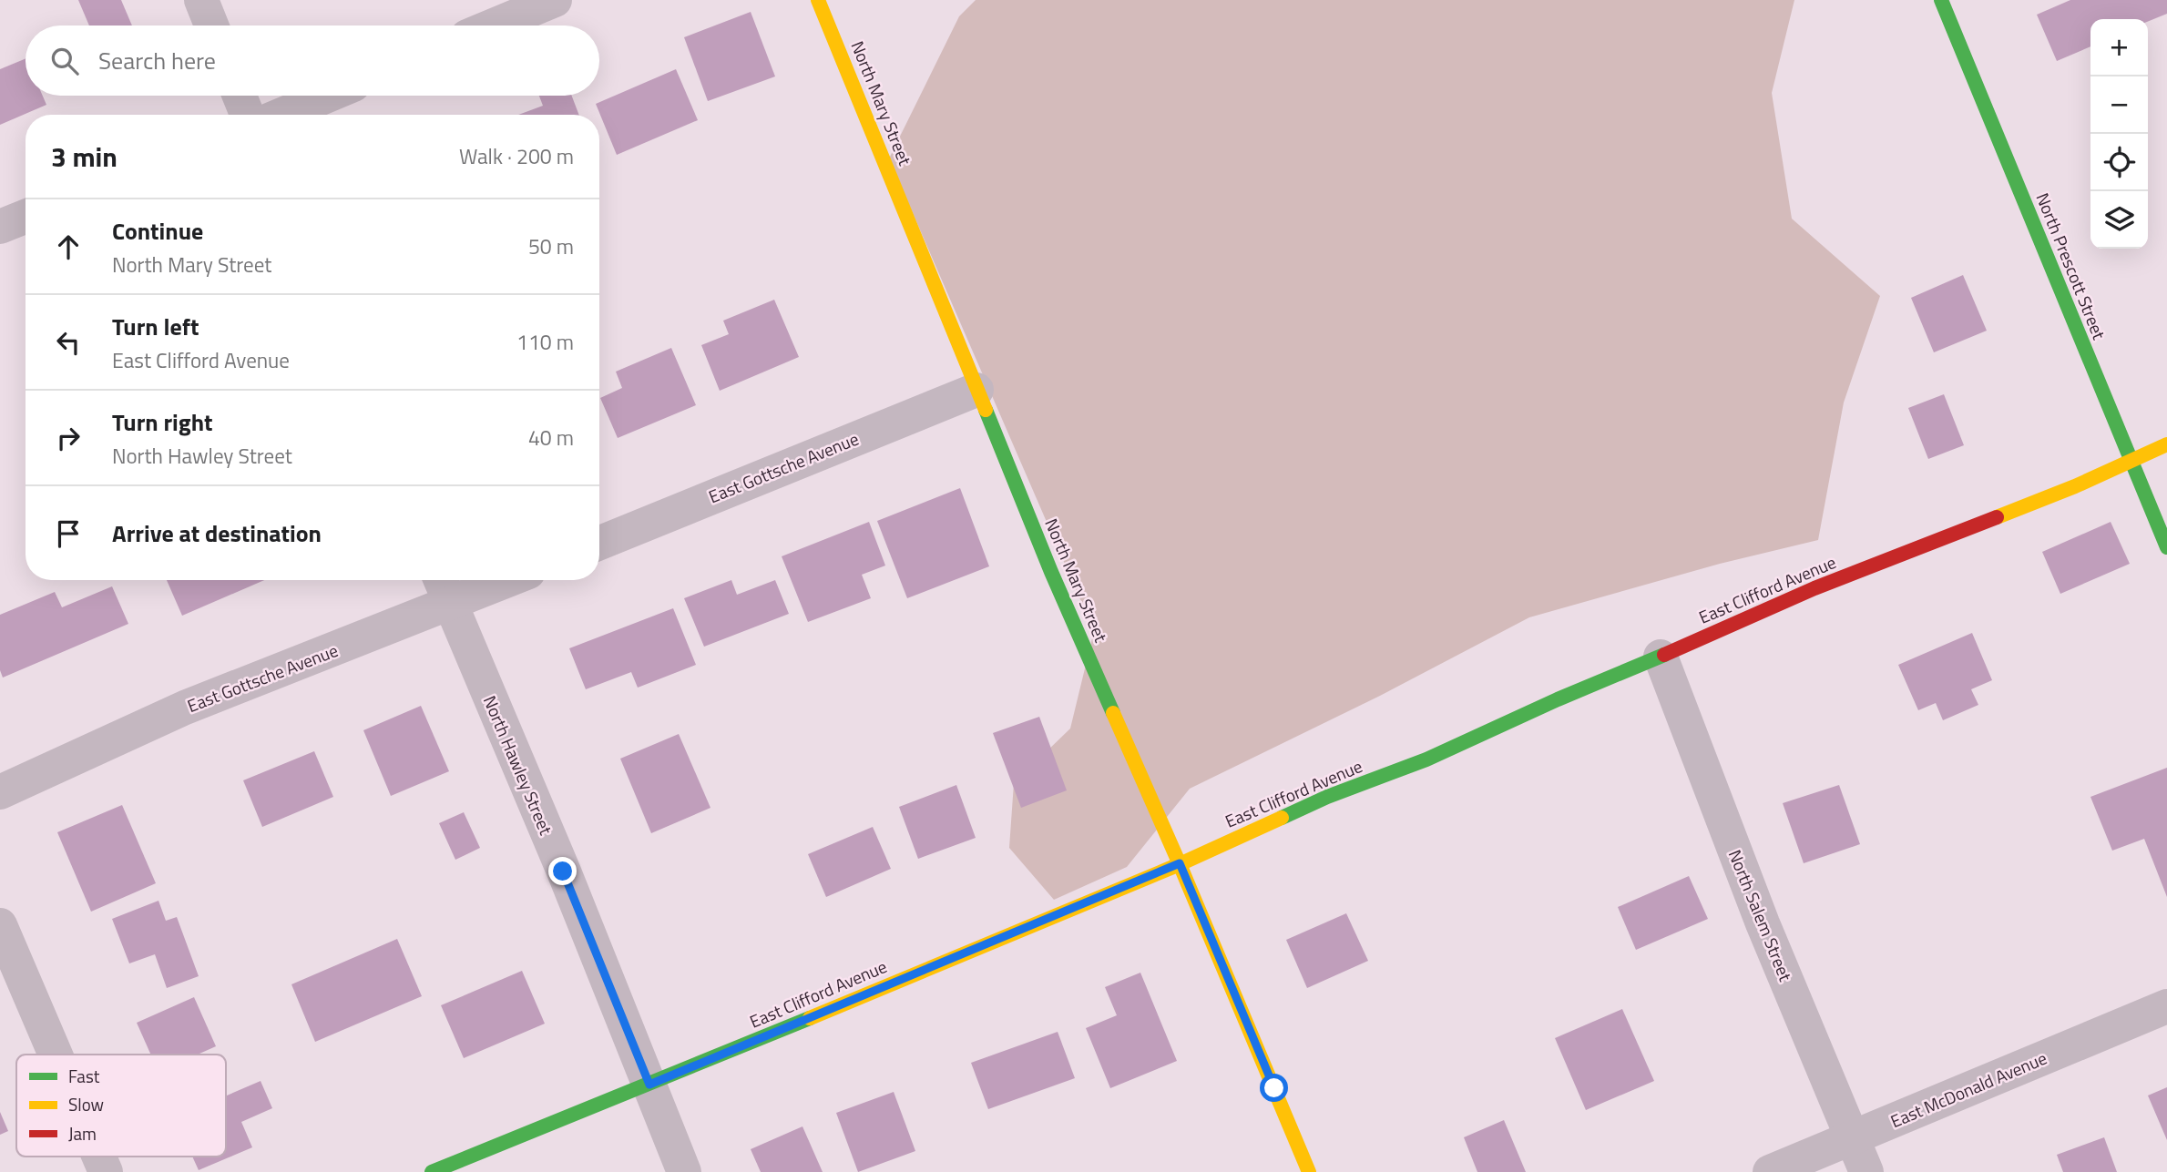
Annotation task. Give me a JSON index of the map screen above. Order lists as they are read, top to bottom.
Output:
{
  "streets": {
    "street": [
      "North Mary Street",
      "North Prescott Street",
      "East Gottsche Avenue",
      "East Clifford Avenue",
      "North Hawley Street",
      "North Salem Street",
      "East McDonald Avenue"
    ]
  },
  "crossings": [
    ["North Mary Street", "East Gottsche Avenue"],
    ["North Mary Street", "East Clifford Avenue"],
    ["North Prescott Street", "East Clifford Avenue"],
    ["East Gottsche Avenue", "North Hawley Street"],
    ["East Clifford Avenue", "North Hawley Street"],
    ["East Clifford Avenue", "North Salem Street"],
    ["North Salem Street", "East McDonald Avenue"]
  ],
  "legend": ["Fast", "Slow", "Jam"],
  "page": {
    "map_buttons": ["+", "−"],
    "search": "Search here",
    "heading": ["3 min", "Walk · 200 m"],
    "list": [
      ["Continue", "North Mary Street", "50 m"],
      ["Turn left", "East Clifford Avenue", "110 m"],
      ["Turn right", "North Hawley Street", "40 m"],
      "Arrive at destination"
    ]
  }
}
